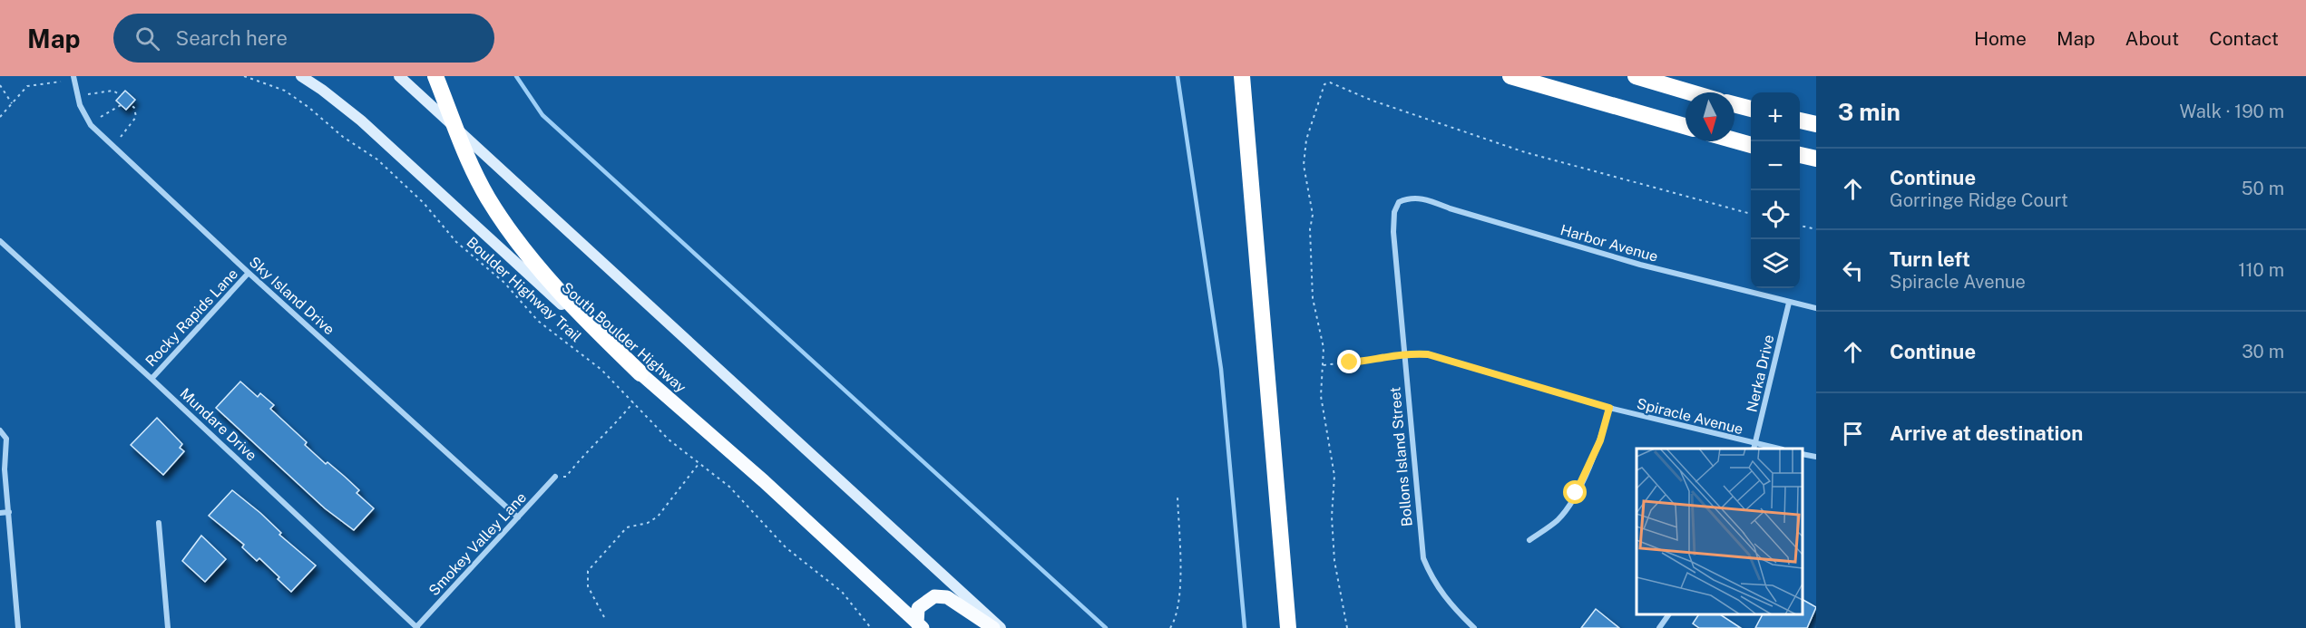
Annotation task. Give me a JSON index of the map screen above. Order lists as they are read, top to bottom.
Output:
{
  "streets": {
    "main road": ["South Boulder Highway"],
    "street": [
      "Harbor Avenue",
      "Sky Island Drive",
      "Rocky Rapids Lane",
      "Nerka Drive",
      "Spiracle Avenue",
      "Mundare Drive",
      "Bollons Island Street",
      "Smokey Valley Lane"
    ],
    "path": ["Boulder Highway Trail"]
  },
  "crossings": [
    ["Harbor Avenue", "Nerka Drive"],
    ["Harbor Avenue", "Bollons Island Street"],
    ["Sky Island Drive", "Rocky Rapids Lane"],
    ["Sky Island Drive", "Smokey Valley Lane"],
    ["Rocky Rapids Lane", "Mundare Drive"],
    ["Nerka Drive", "Spiracle Avenue"],
    ["Spiracle Avenue", "Bollons Island Street"],
    ["Mundare Drive", "Smokey Valley Lane"]
  ],
  "north": "bottom",
  "page": {
    "header": "Map",
    "search": "Search here",
    "nav": [
      "Home",
      "Map",
      "About",
      "Contact"
    ],
    "heading": ["3 min", "Walk · 190 m"],
    "map_buttons": ["+", "−"],
    "list": [
      ["Continue", "Gorringe Ridge Court", "50 m"],
      ["Turn left", "Spiracle Avenue", "110 m"],
      ["Continue", "30 m"],
      "Arrive at destination"
    ]
  }
}
